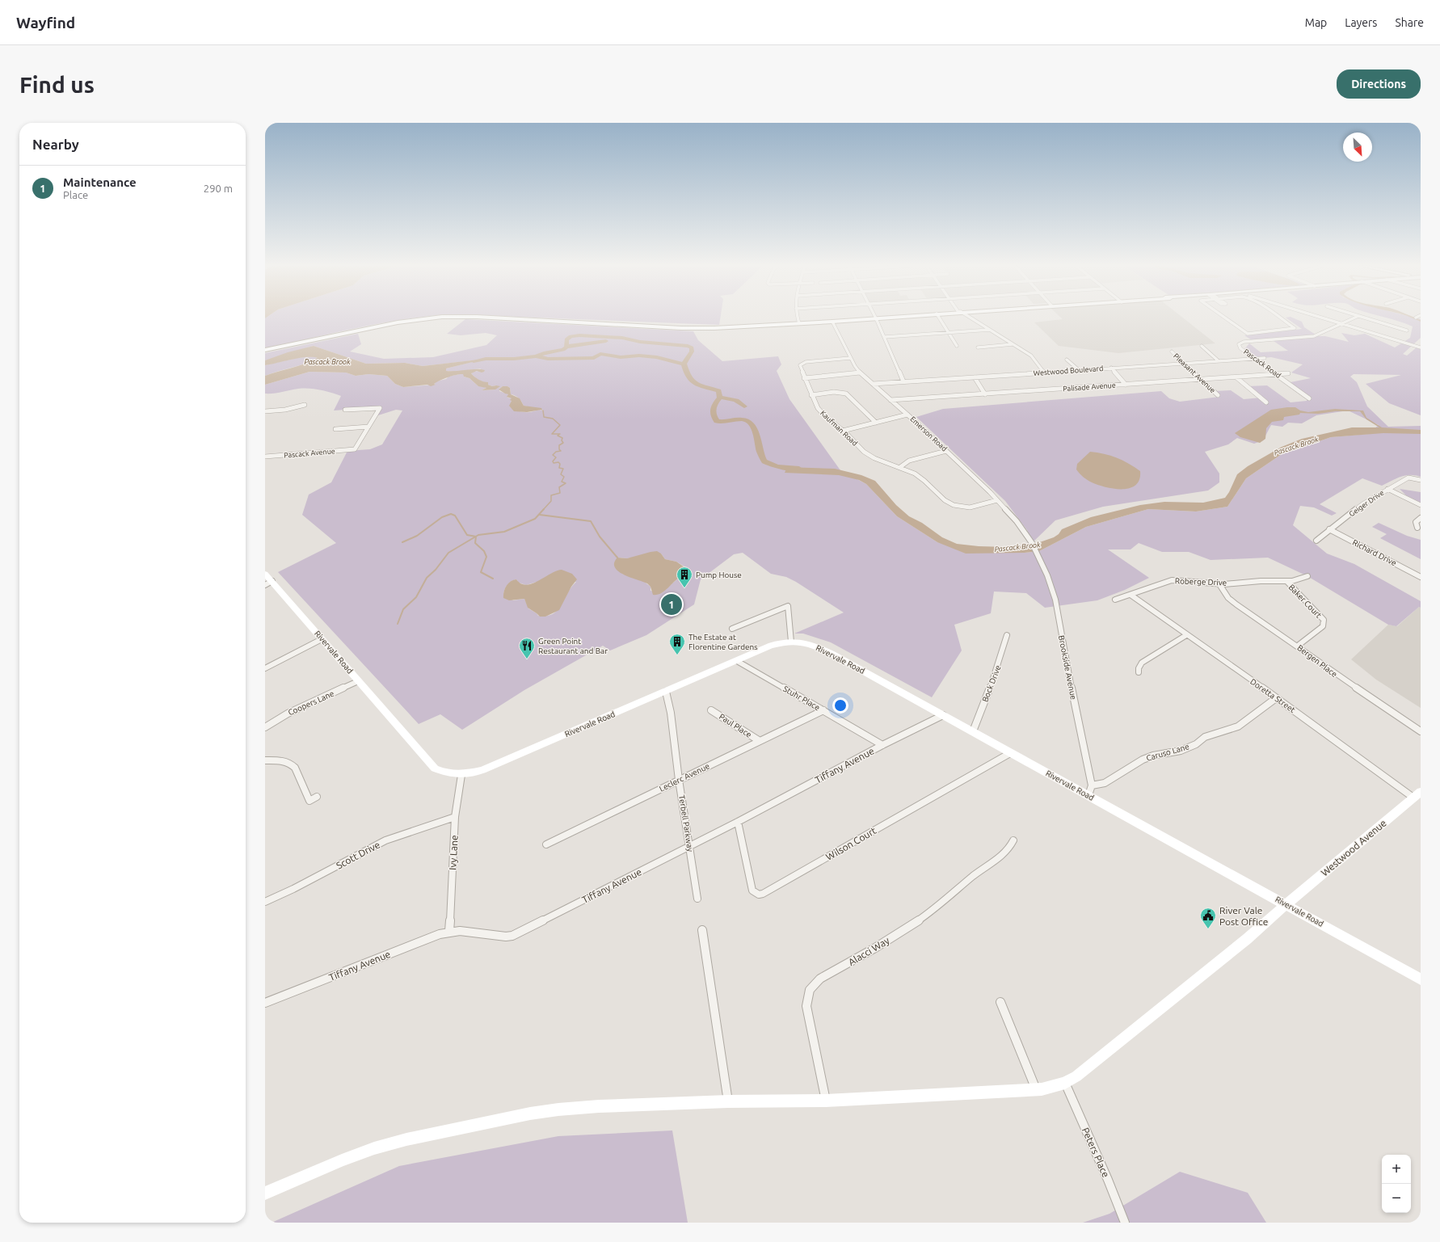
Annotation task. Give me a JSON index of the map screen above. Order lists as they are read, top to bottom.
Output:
{
  "streets": {
    "street": [
      "Pascack Road",
      "Westwood Boulevard",
      "Pleasant Avenue",
      "Palisade Avenue",
      "Kaufman Road",
      "Emerson Road",
      "Pascack Avenue",
      "Geiger Drive",
      "Richard Drive",
      "Roberge Drive",
      "Baker Court",
      "Rivervale Road",
      "Bergen Place",
      "Brookside Avenue",
      "Bock Drive",
      "Doretta Street",
      "Stuhr Place",
      "Coopers Lane",
      "Paul Place",
      "Caruso Lane",
      "Tiffany Avenue",
      "Leclerc Avenue",
      "Terbell Parkway",
      "Wilson Court",
      "Westwood Avenue",
      "Ivy Lane",
      "Scott Drive",
      "Alacci Way",
      "Peters Place"
    ]
  },
  "crossings": [
    ["Pascack Road", "Westwood Boulevard"],
    ["Pascack Road", "Palisade Avenue"],
    ["Westwood Boulevard", "Pleasant Avenue"],
    ["Westwood Boulevard", "Emerson Road"],
    ["Pleasant Avenue", "Palisade Avenue"],
    ["Palisade Avenue", "Emerson Road"],
    ["Kaufman Road", "Emerson Road"],
    ["Emerson Road", "Brookside Avenue"],
    ["Geiger Drive", "Richard Drive"],
    ["Roberge Drive", "Baker Court"],
    ["Roberge Drive", "Bergen Place"],
    ["Roberge Drive", "Doretta Street"],
    ["Baker Court", "Bergen Place"],
    ["Rivervale Road", "Bock Drive"],
    ["Rivervale Road", "Stuhr Place"],
    ["Rivervale Road", "Coopers Lane"],
    ["Rivervale Road", "Tiffany Avenue"],
    ["Rivervale Road", "Terbell Parkway"],
    ["Rivervale Road", "Wilson Court"],
    ["Rivervale Road", "Westwood Avenue"],
    ["Rivervale Road", "Ivy Lane"],
    ["Brookside Avenue", "Caruso Lane"],
    ["Doretta Street", "Caruso Lane"],
    ["Doretta Street", "Westwood Avenue"],
    ["Stuhr Place", "Tiffany Avenue"],
    ["Stuhr Place", "Leclerc Avenue"],
    ["Paul Place", "Leclerc Avenue"],
    ["Tiffany Avenue", "Terbell Parkway"],
    ["Tiffany Avenue", "Wilson Court"],
    ["Tiffany Avenue", "Ivy Lane"],
    ["Leclerc Avenue", "Terbell Parkway"],
    ["Westwood Avenue", "Alacci Way"],
    ["Westwood Avenue", "Peters Place"],
    ["Ivy Lane", "Scott Drive"]
  ],
  "water": ["Pascack Brook"],
  "places": {
    "building": ["Pump House", "The Estate at Florentine Gardens"],
    "restaurant": ["Green Point Restaurant and Bar"],
    "public building": ["River Vale Post Office"]
  },
  "north": "bottom right",
  "page": {
    "header": "Wayfind",
    "nav": ["Map", "Layers", "Share"],
    "buttons": "Directions",
    "title": "Find us",
    "heading": "Nearby",
    "list": [
      {
        "mark": "1",
        "name": "Maintenance",
        "note": "Place",
        "value": "290 m"
      }
    ],
    "pins": "1",
    "map_buttons": ["+", "−"]
  }
}
